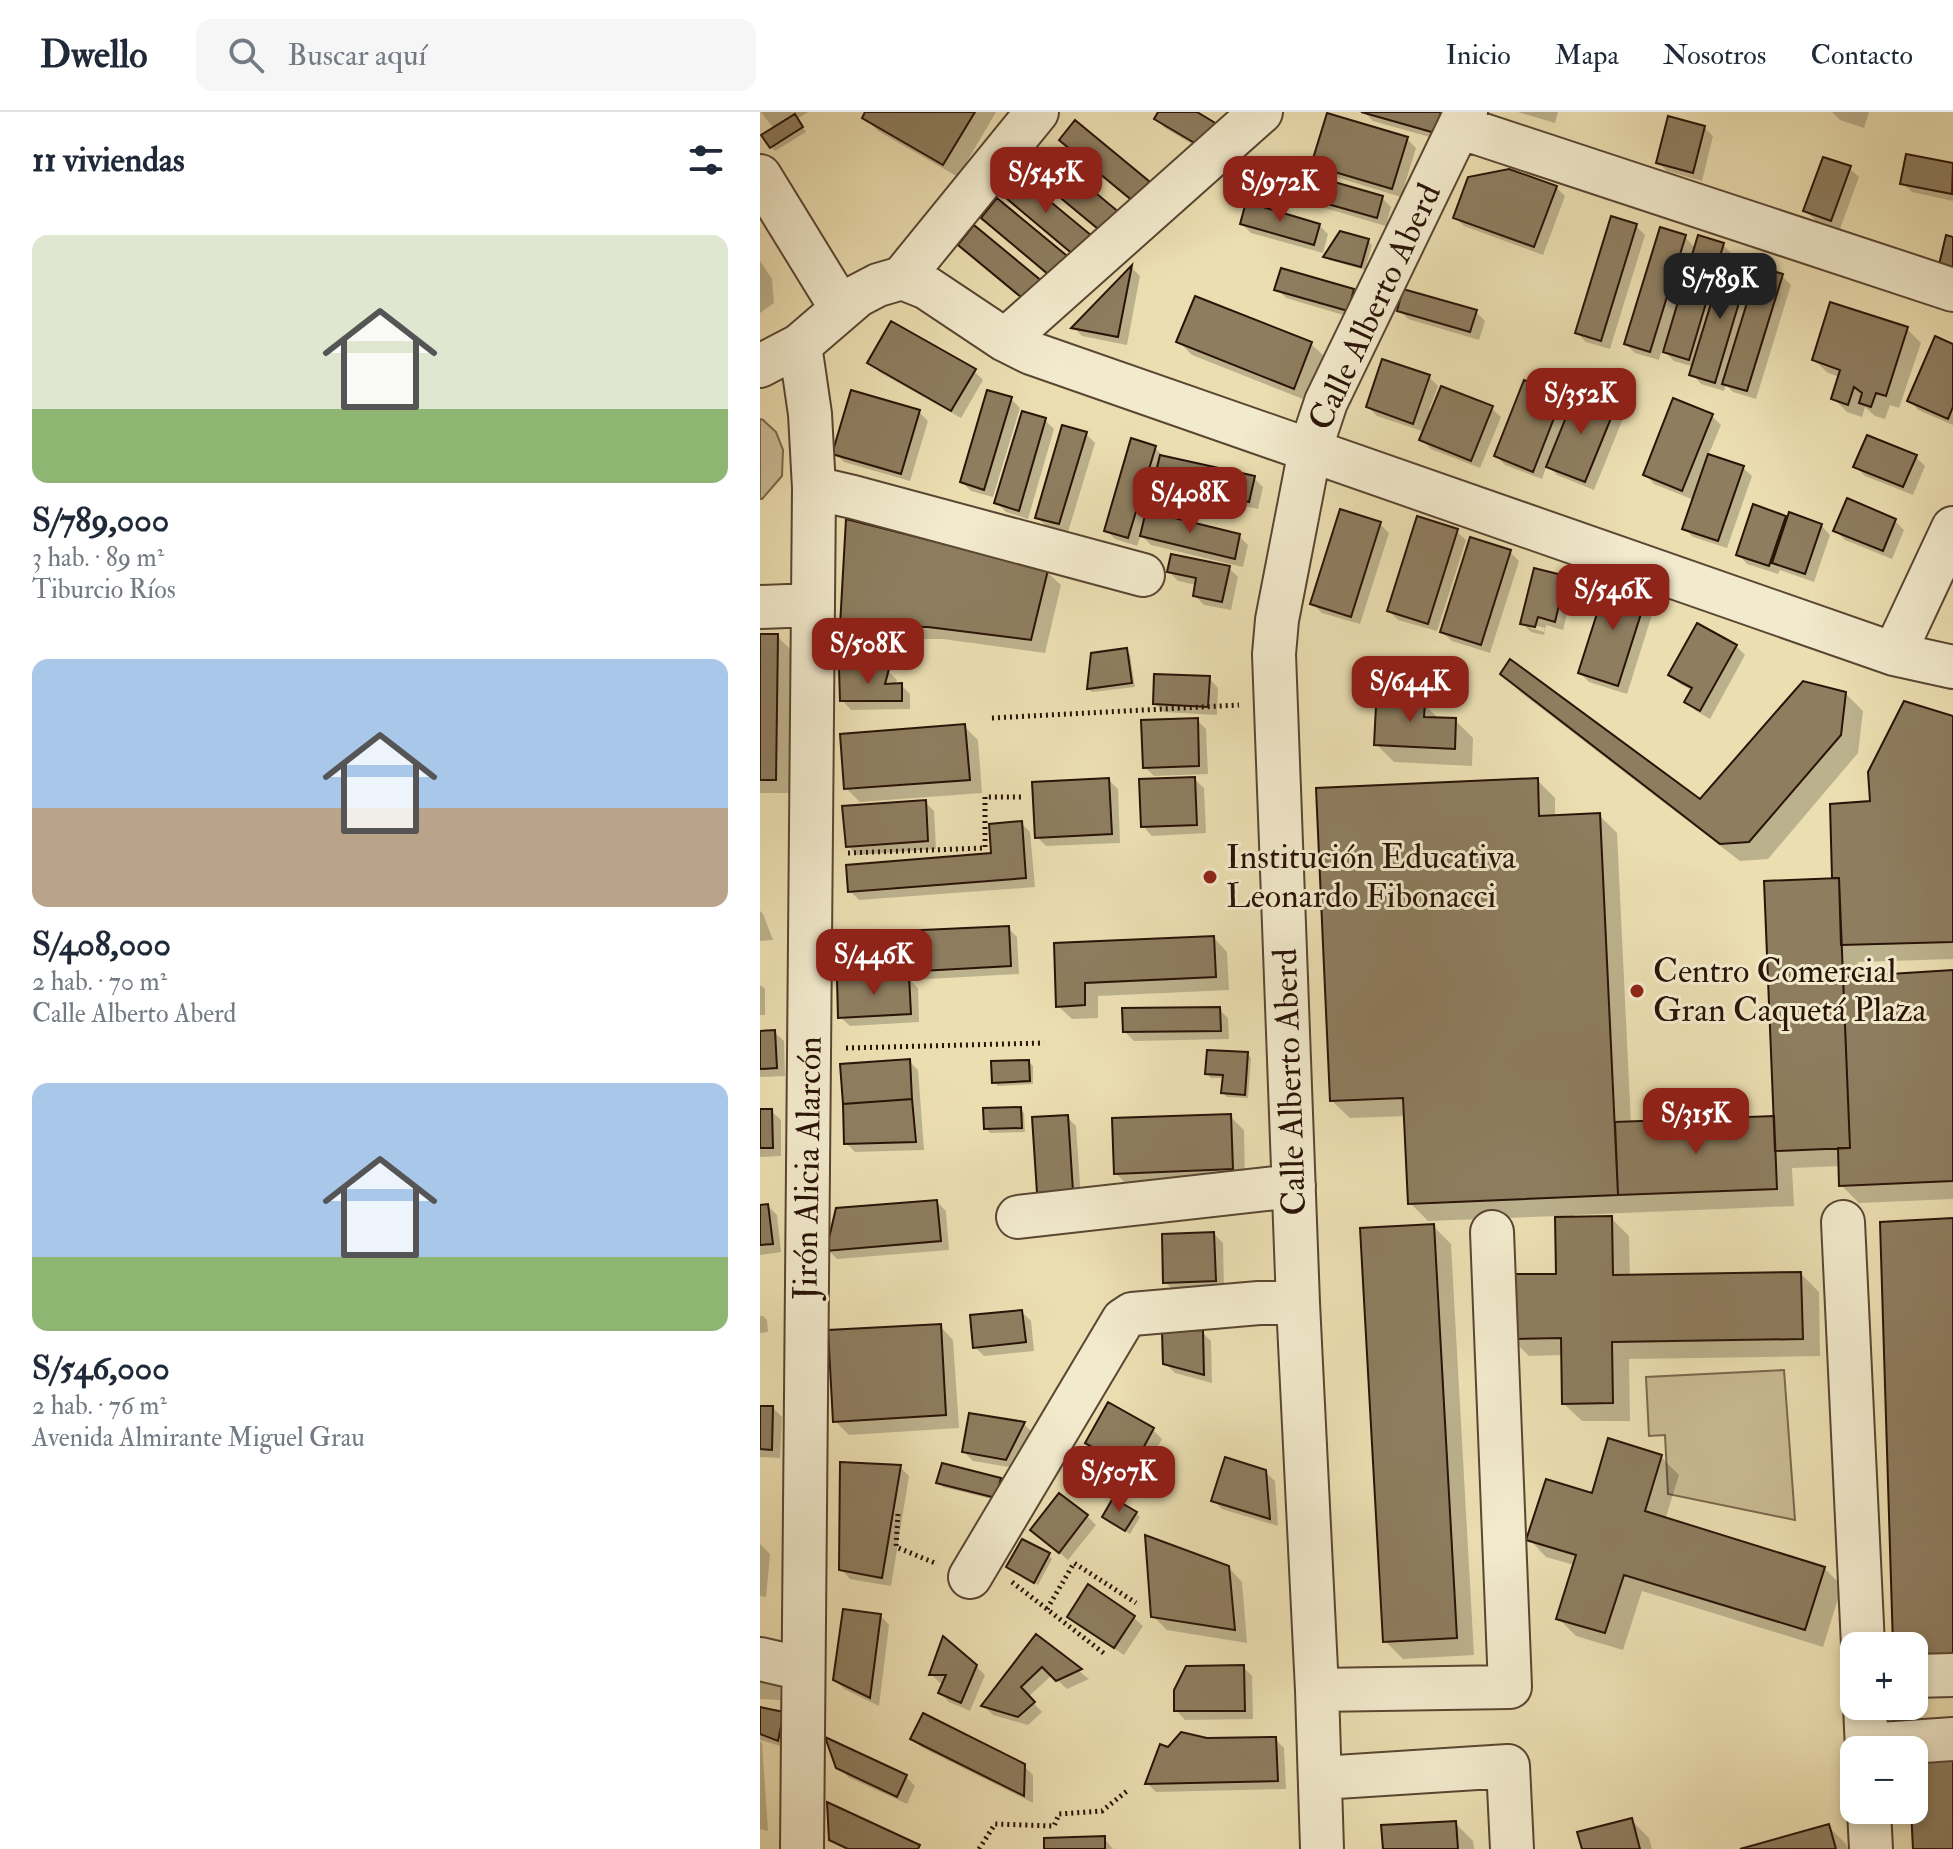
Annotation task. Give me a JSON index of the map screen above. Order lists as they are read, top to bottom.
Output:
{
  "streets": {
    "street": ["Calle Alberto Aberd", "Jirón Alicia Alarcón"]
  },
  "places": ["Institución Educativa Leonardo Fibonacci", "Centro Comercial Gran Caquetá Plaza"],
  "page": {
    "header": "Dwello",
    "search": "Buscar aquí",
    "nav": [
      "Inicio",
      "Mapa",
      "Nosotros",
      "Contacto"
    ],
    "heading": "11 viviendas",
    "price": [
      "S/545K",
      "S/972K",
      "S/789K",
      "S/352K",
      "S/408K",
      "S/546K",
      "S/508K",
      "S/644K",
      "S/446K",
      "S/315K",
      "S/507K"
    ],
    "list": [
      {
        "name": "S/789,000",
        "note": "3 hab. · 89 m² · Tiburcio Ríos"
      },
      {
        "name": "S/408,000",
        "note": "2 hab. · 70 m² · Calle Alberto Aberd"
      },
      {
        "name": "S/546,000",
        "note": "2 hab. · 76 m² · Avenida Almirante Miguel Grau"
      }
    ],
    "map_buttons": ["+", "−"]
  }
}
